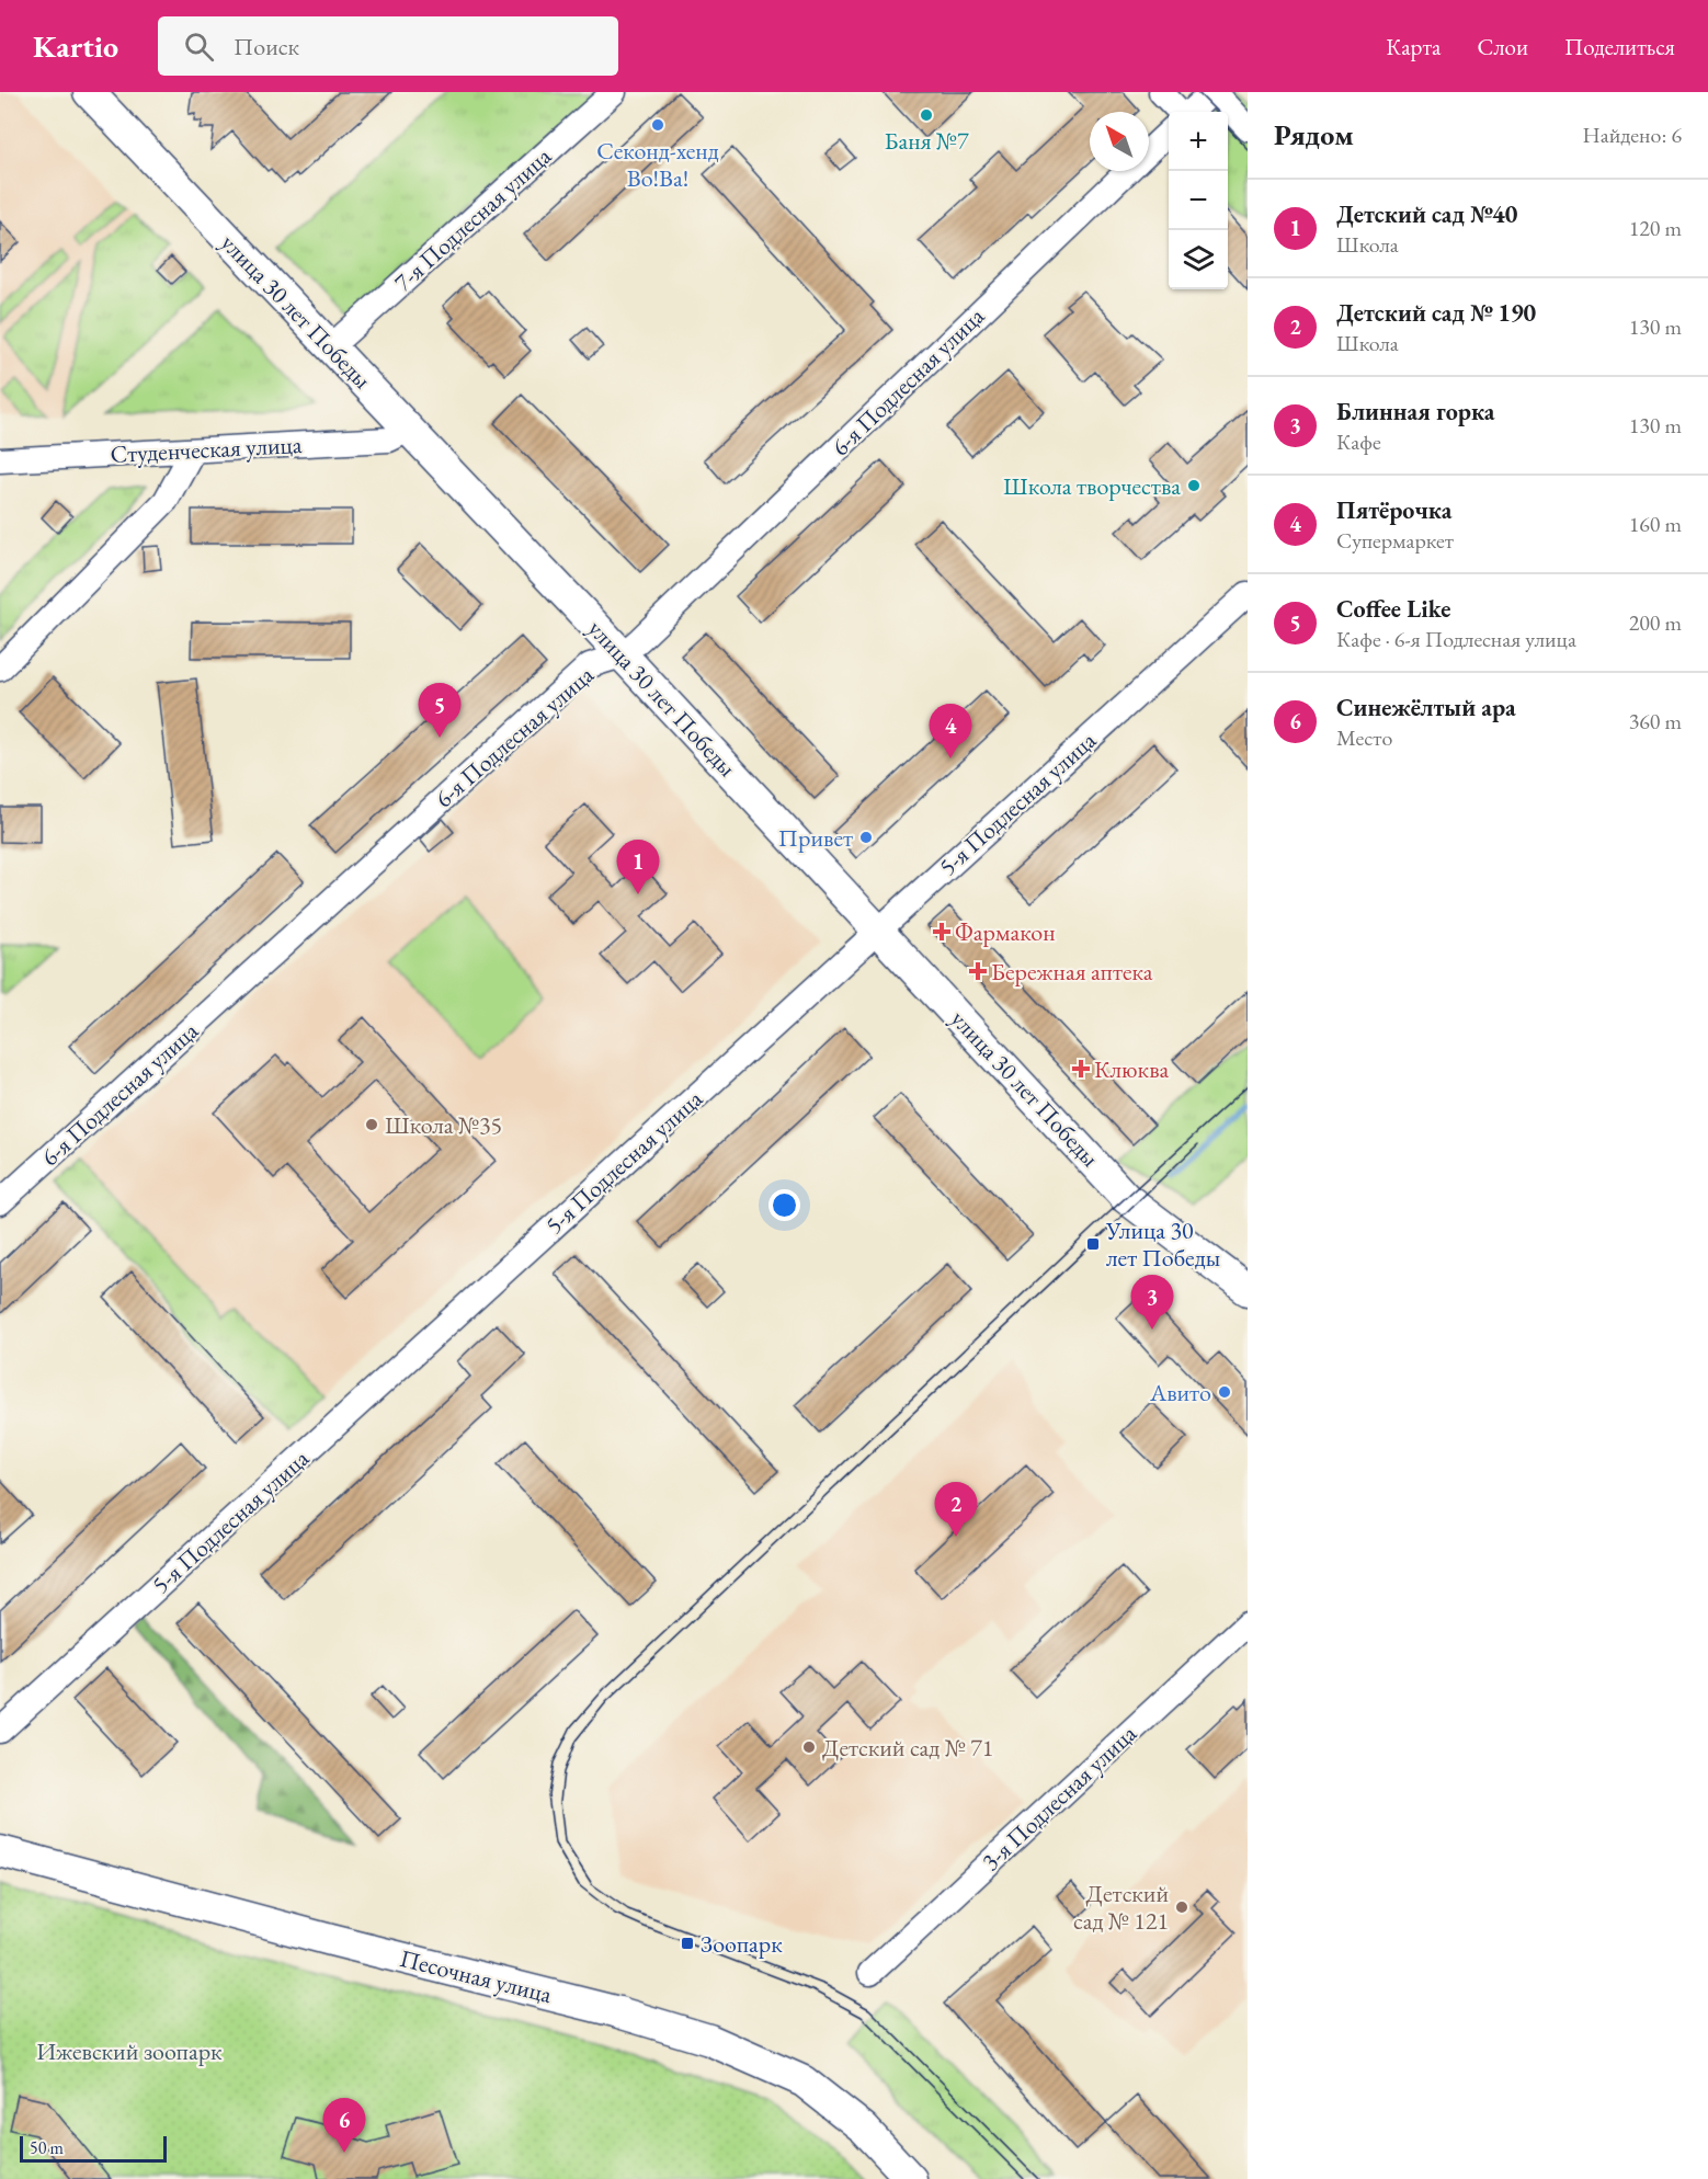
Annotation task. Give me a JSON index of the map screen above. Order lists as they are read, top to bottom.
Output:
{
  "streets": {
    "main road": ["улица 30 лет Победы", "Песочная улица"],
    "street": [
      "7-я Подлесная улица",
      "6-я Подлесная улица",
      "Студенческая улица",
      "5-я Подлесная улица",
      "3-я Подлесная улица"
    ]
  },
  "crossings": [
    ["7-я Подлесная улица", "улица 30 лет Победы"],
    ["улица 30 лет Победы", "6-я Подлесная улица"],
    ["улица 30 лет Победы", "Студенческая улица"],
    ["улица 30 лет Победы", "5-я Подлесная улица"]
  ],
  "parks": ["Ижевский зоопарк"],
  "places": {
    "other": [
      "Баня №7",
      "Секонд-хенд Во!Ва!",
      "Школа творчества",
      "Привет",
      "Школа №35",
      "Авито",
      "Детский сад № 71",
      "Детский сад № 121"
    ],
    "health": ["Фармакон", "Бережная аптека", "Клюква"],
    "transit": ["Улица 30 лет Победы", "Зоопарк"]
  },
  "scale_bar": "50 m",
  "north": "top left",
  "page": {
    "header": "Kartio",
    "search": "Поиск",
    "nav": ["Карта", "Слои", "Поделиться"],
    "heading": ["Рядом", "Найдено: 6"],
    "map_buttons": ["+", "−"],
    "list": [
      {
        "mark": "1",
        "name": "Детский сад №40",
        "note": "Школа",
        "value": "120 m"
      },
      {
        "mark": "2",
        "name": "Детский сад № 190",
        "note": "Школа",
        "value": "130 m"
      },
      {
        "mark": "3",
        "name": "Блинная горка",
        "note": "Кафе",
        "value": "130 m"
      },
      {
        "mark": "4",
        "name": "Пятёрочка",
        "note": "Супермаркет",
        "value": "160 m"
      },
      {
        "mark": "5",
        "name": "Coffee Like",
        "note": "Кафе · 6-я Подлесная улица",
        "value": "200 m"
      },
      {
        "mark": "6",
        "name": "Синежёлтый ара",
        "note": "Место",
        "value": "360 m"
      }
    ],
    "pins": [
      "5",
      "4",
      "1",
      "3",
      "2",
      "6"
    ],
    "scale": "50 m"
  }
}
